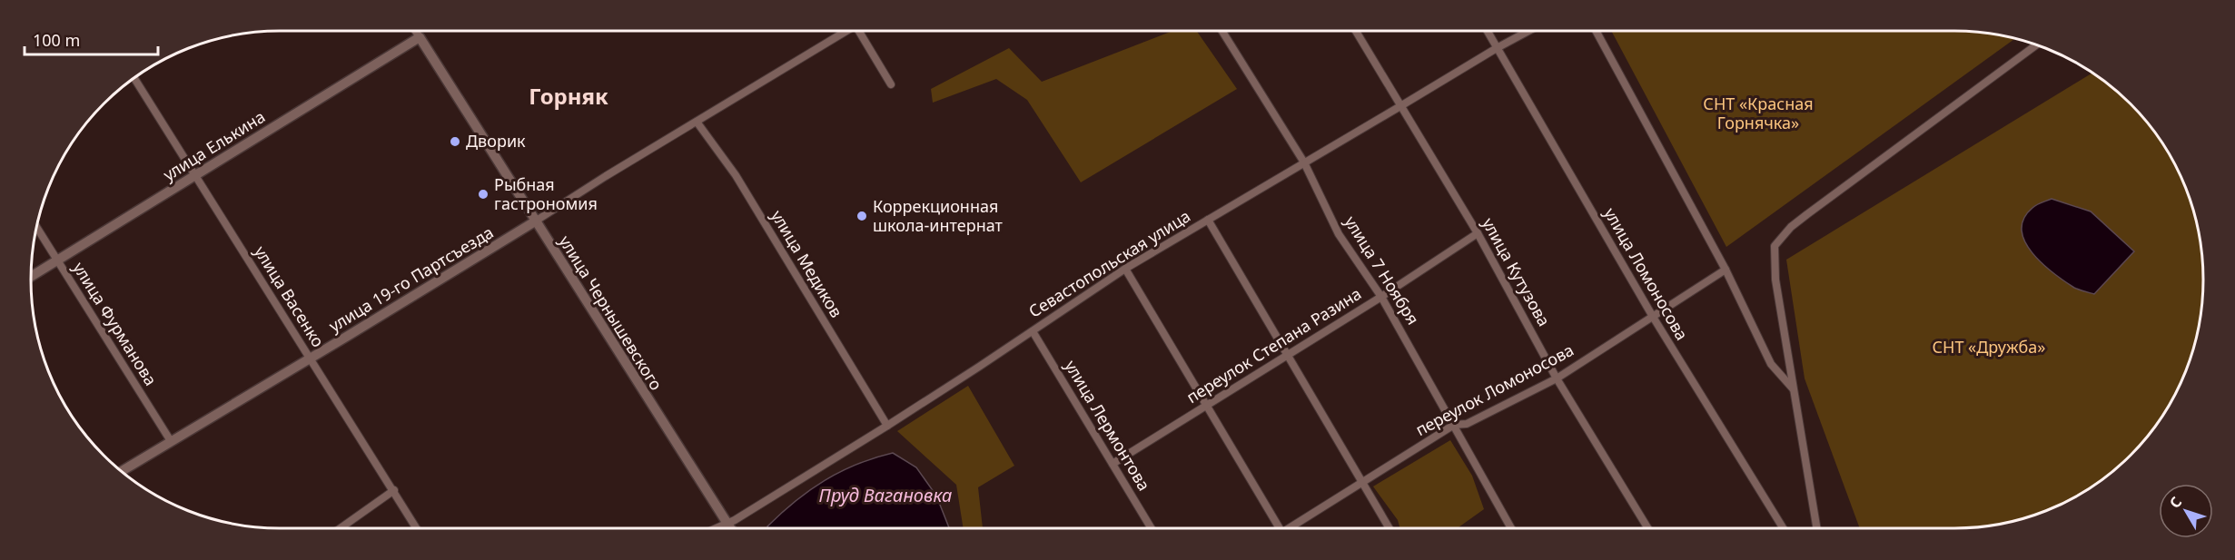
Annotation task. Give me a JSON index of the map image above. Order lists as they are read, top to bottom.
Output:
{
  "streets": {
    "street": [
      "улица Елькина",
      "улица Медиков",
      "Севастопольская улица",
      "улица 7 Ноября",
      "улица Кутузова",
      "улица Ломоносова",
      "улица 19-го Партсъезда",
      "улица Васенко",
      "улица Чернышевского",
      "улица Фурманова",
      "переулок Степана Разина",
      "переулок Ломоносова",
      "улица Лермонтова"
    ]
  },
  "crossings": [
    ["улица Елькина", "улица Васенко"],
    ["улица Елькина", "улица Чернышевского"],
    ["улица Елькина", "улица Фурманова"],
    ["улица Медиков", "Севастопольская улица"],
    ["улица Медиков", "улица 19-го Партсъезда"],
    ["Севастопольская улица", "улица 7 Ноября"],
    ["Севастопольская улица", "улица Кутузова"],
    ["Севастопольская улица", "улица Ломоносова"],
    ["Севастопольская улица", "улица Чернышевского"],
    ["Севастопольская улица", "улица Лермонтова"],
    ["улица 7 Ноября", "переулок Степана Разина"],
    ["улица 7 Ноября", "переулок Ломоносова"],
    ["улица Кутузова", "переулок Степана Разина"],
    ["улица Кутузова", "переулок Ломоносова"],
    ["улица Ломоносова", "переулок Ломоносова"],
    ["улица 19-го Партсъезда", "улица Васенко"],
    ["улица 19-го Партсъезда", "улица Чернышевского"],
    ["улица 19-го Партсъезда", "улица Фурманова"],
    ["переулок Степана Разина", "улица Лермонтова"]
  ],
  "districts": ["Горняк"],
  "water": ["Пруд Вагановка"],
  "parks": ["СНТ «Красная Горнячка»", "СНТ «Дружба»"],
  "places": ["Дворик", "Рыбная гастрономия", "Коррекционная школа-интернат"],
  "scale_bar": "100 m",
  "north": "top left"
}
